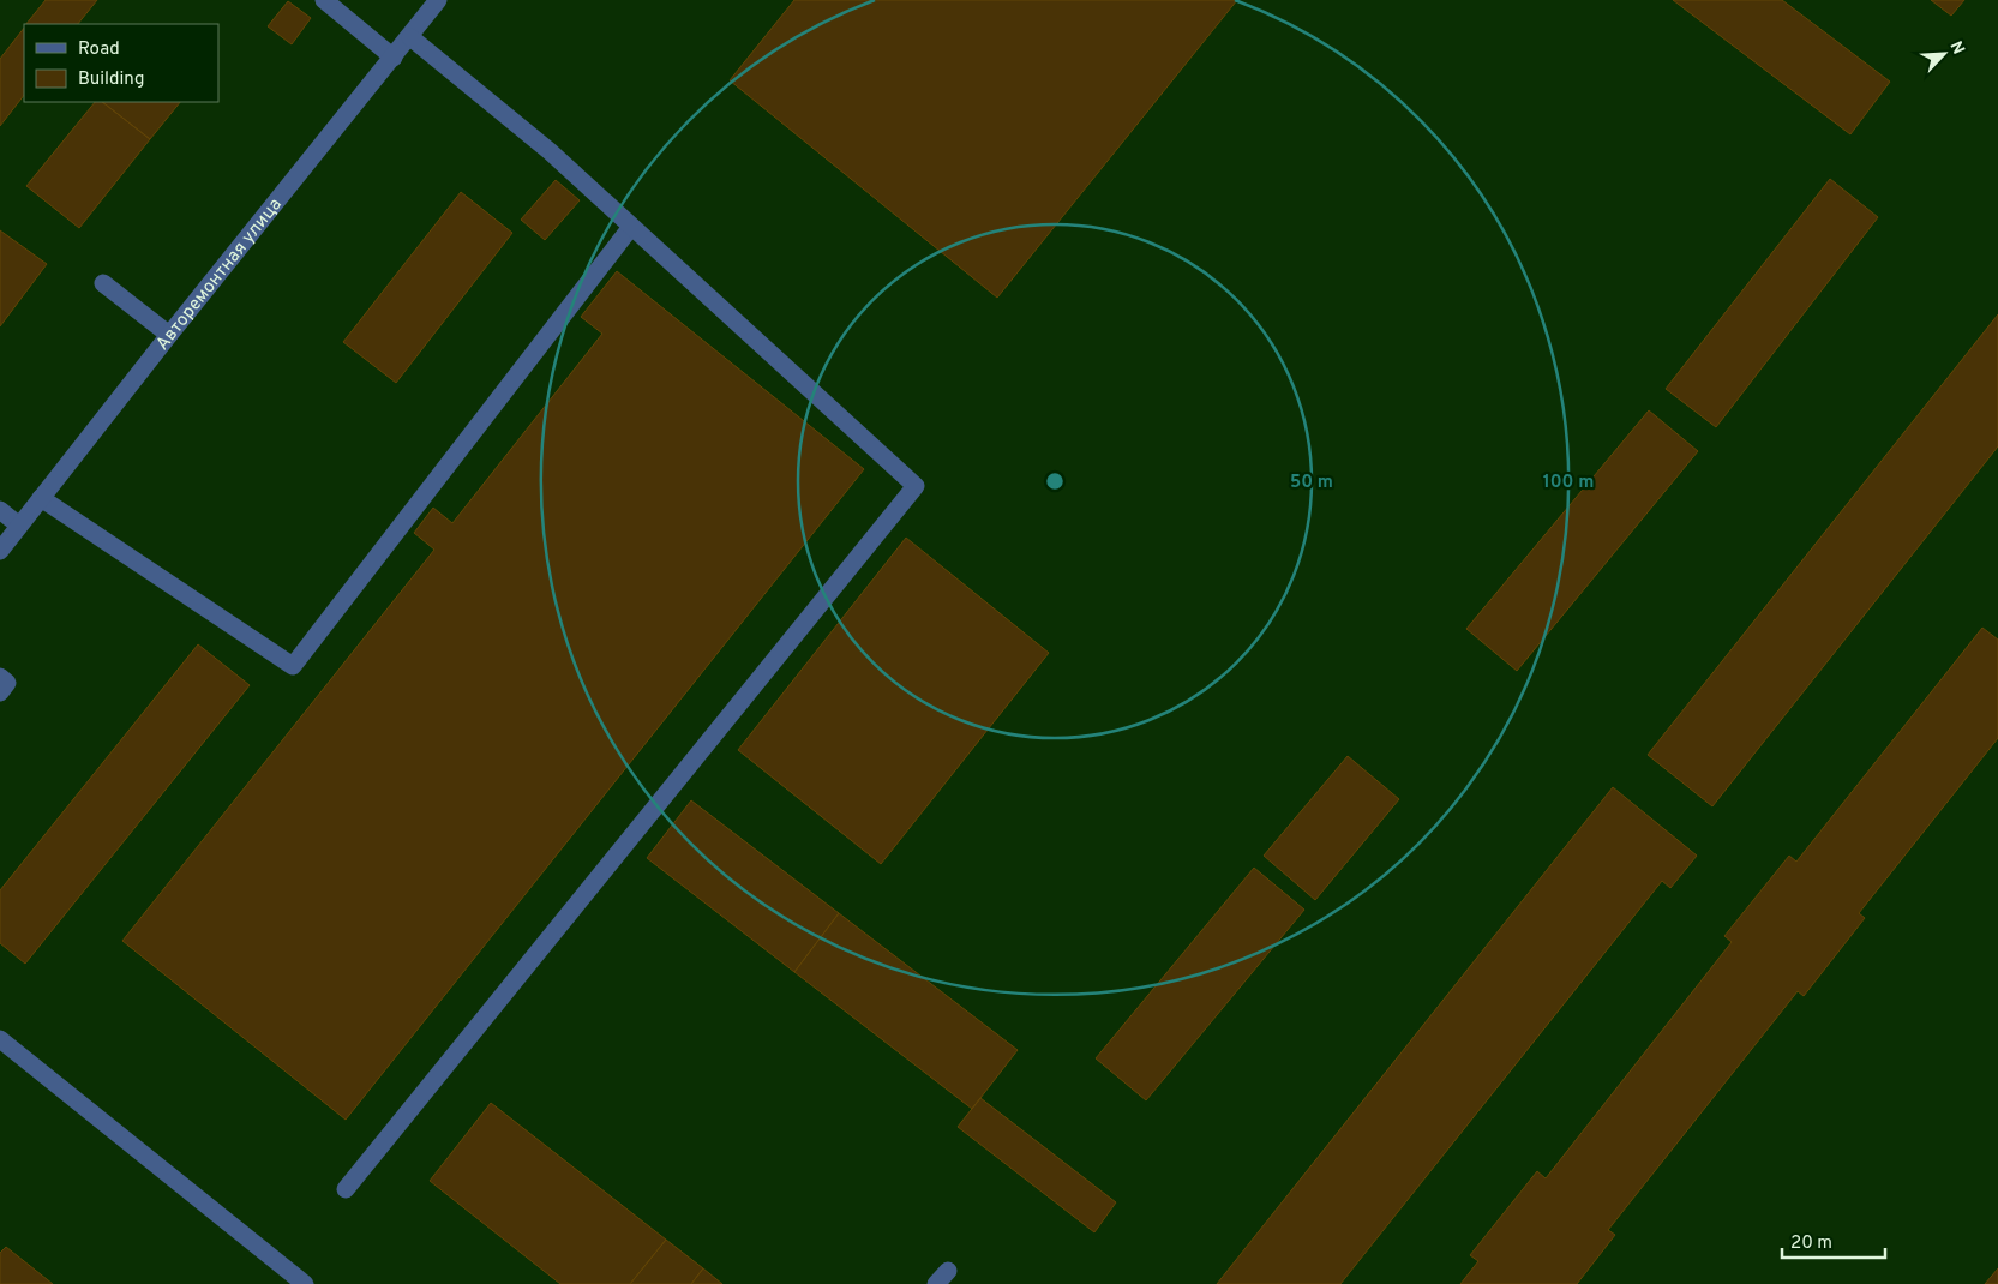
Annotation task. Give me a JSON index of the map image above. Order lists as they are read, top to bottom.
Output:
{
  "streets": {
    "street": ["Авторемонтная улица"]
  },
  "legend": ["Road", "Building"],
  "scale_bar": "20 m",
  "north": "top right",
  "rings": ["50 m", "100 m"]
}
